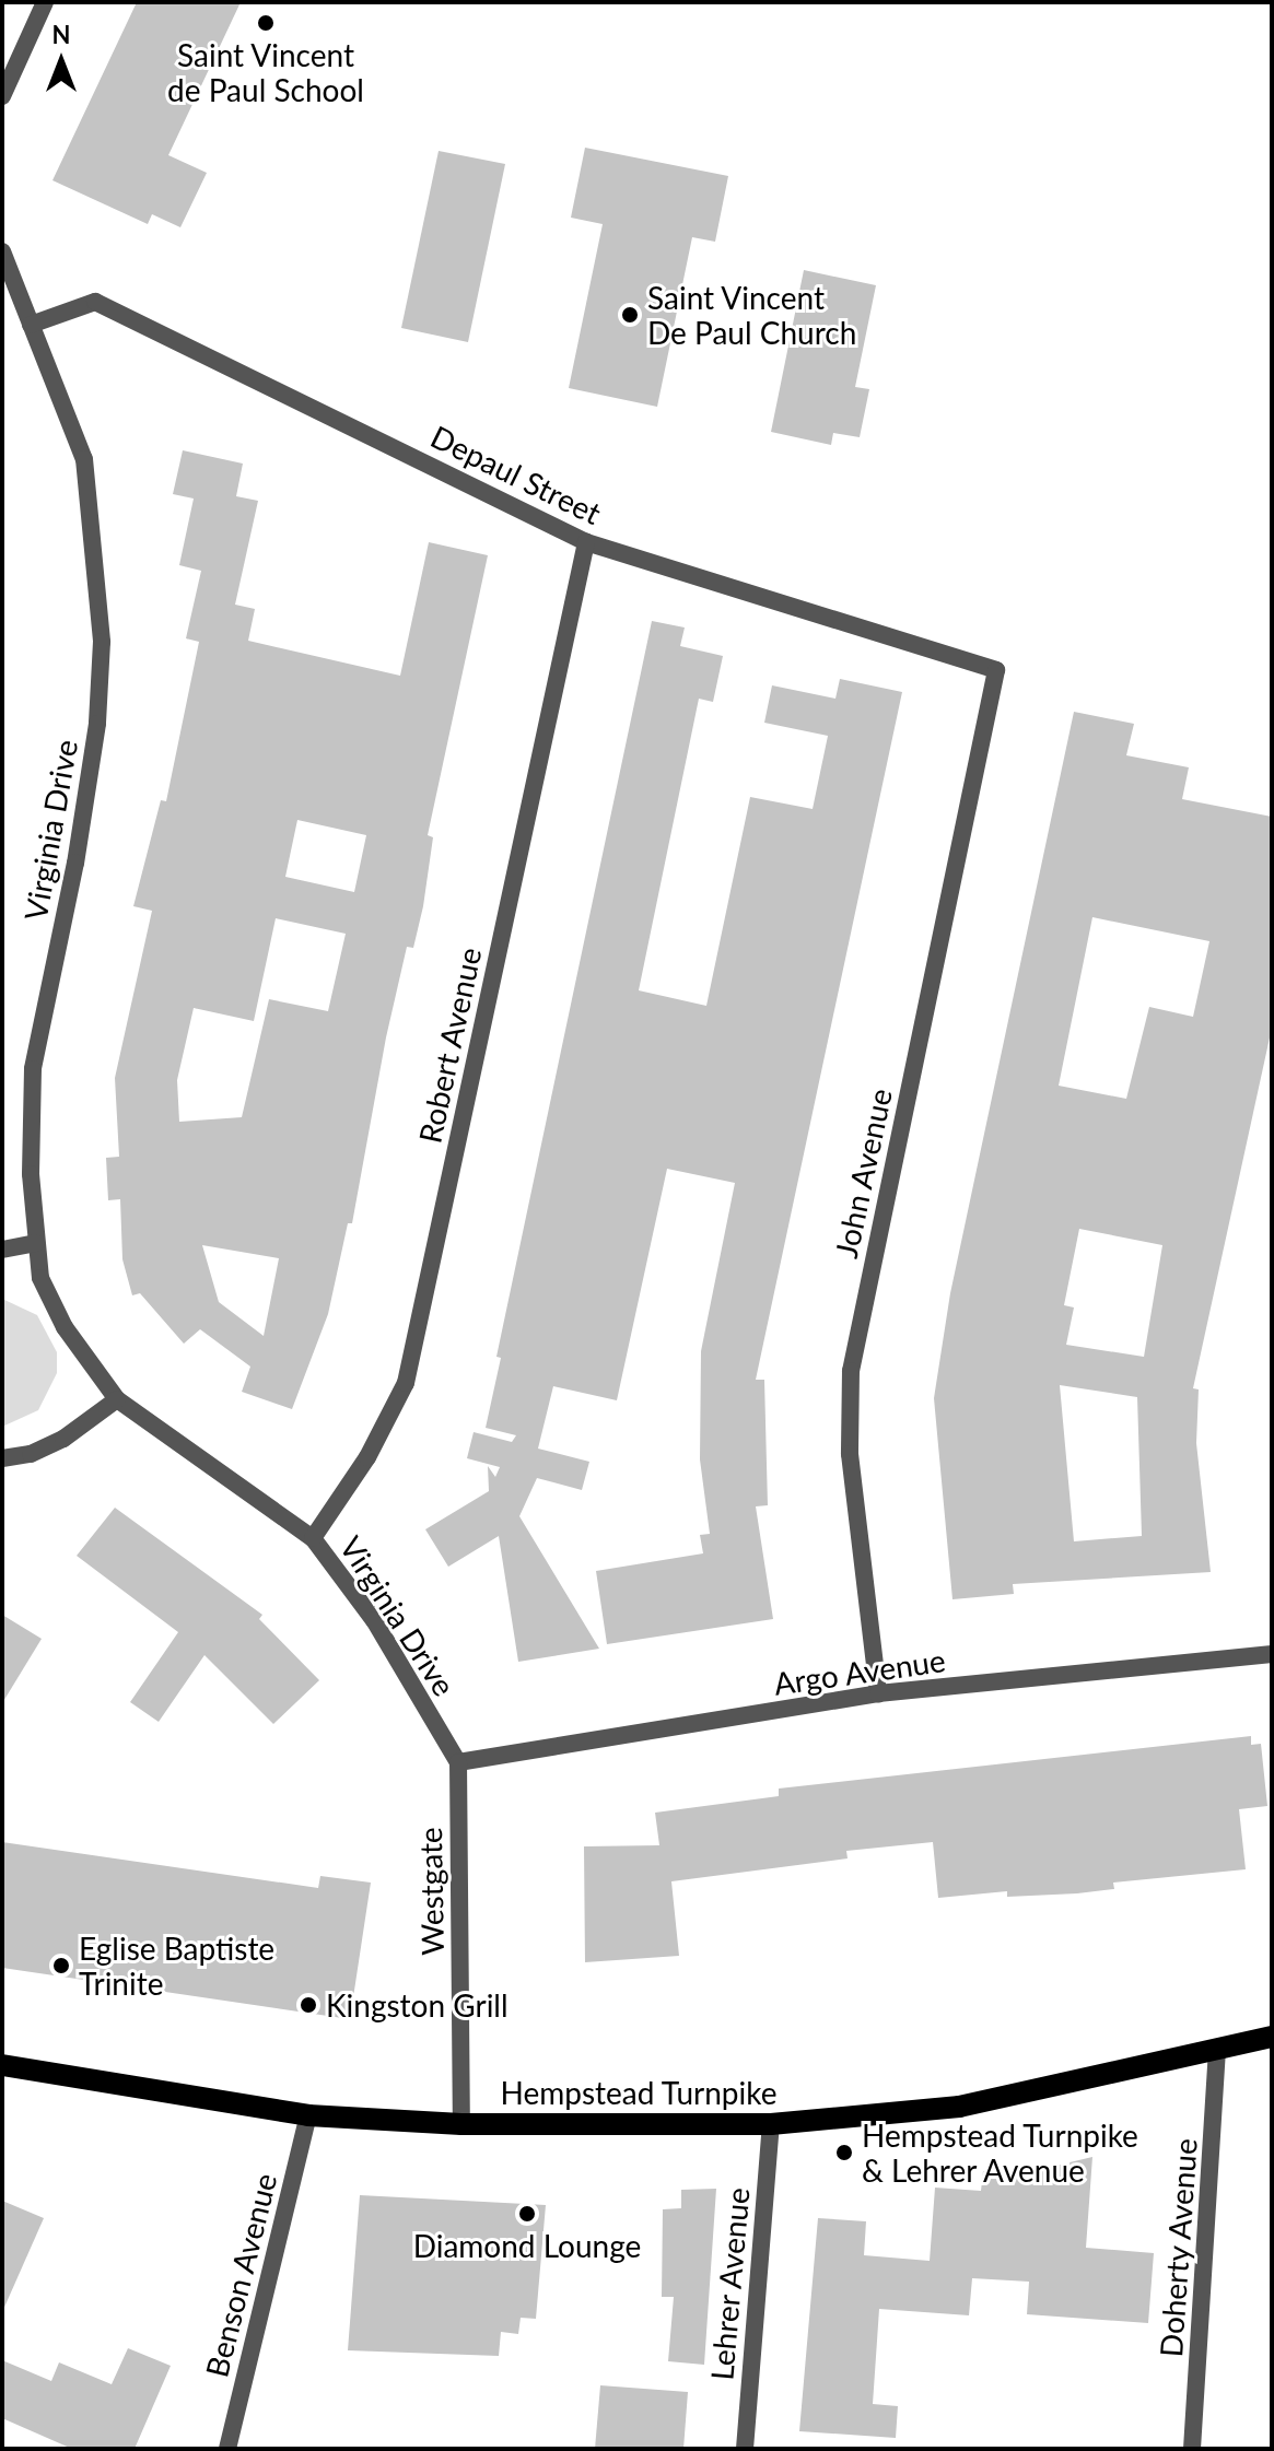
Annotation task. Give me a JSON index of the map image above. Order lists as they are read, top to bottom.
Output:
{
  "streets": {
    "main road": ["Hempstead Turnpike"],
    "street": [
      "Depaul Street",
      "Virginia Drive",
      "Robert Avenue",
      "John Avenue",
      "Argo Avenue",
      "Westgate",
      "Doherty Avenue",
      "Benson Avenue",
      "Lehrer Avenue"
    ]
  },
  "crossings": [
    ["Depaul Street", "Virginia Drive"],
    ["Depaul Street", "Robert Avenue"],
    ["Depaul Street", "John Avenue"],
    ["Virginia Drive", "Robert Avenue"],
    ["Virginia Drive", "Argo Avenue"],
    ["Virginia Drive", "Westgate"],
    ["John Avenue", "Argo Avenue"],
    ["Argo Avenue", "Westgate"],
    ["Westgate", "Hempstead Turnpike"],
    ["Hempstead Turnpike", "Doherty Avenue"],
    ["Hempstead Turnpike", "Benson Avenue"],
    ["Hempstead Turnpike", "Lehrer Avenue"]
  ],
  "places": [
    "Saint Vincent de Paul School",
    "Saint Vincent De Paul Church",
    "Eglise Baptiste Trinite",
    "Kingston Grill",
    "Hempstead Turnpike & Lehrer Avenue",
    "Diamond Lounge"
  ],
  "north": "top"
}
